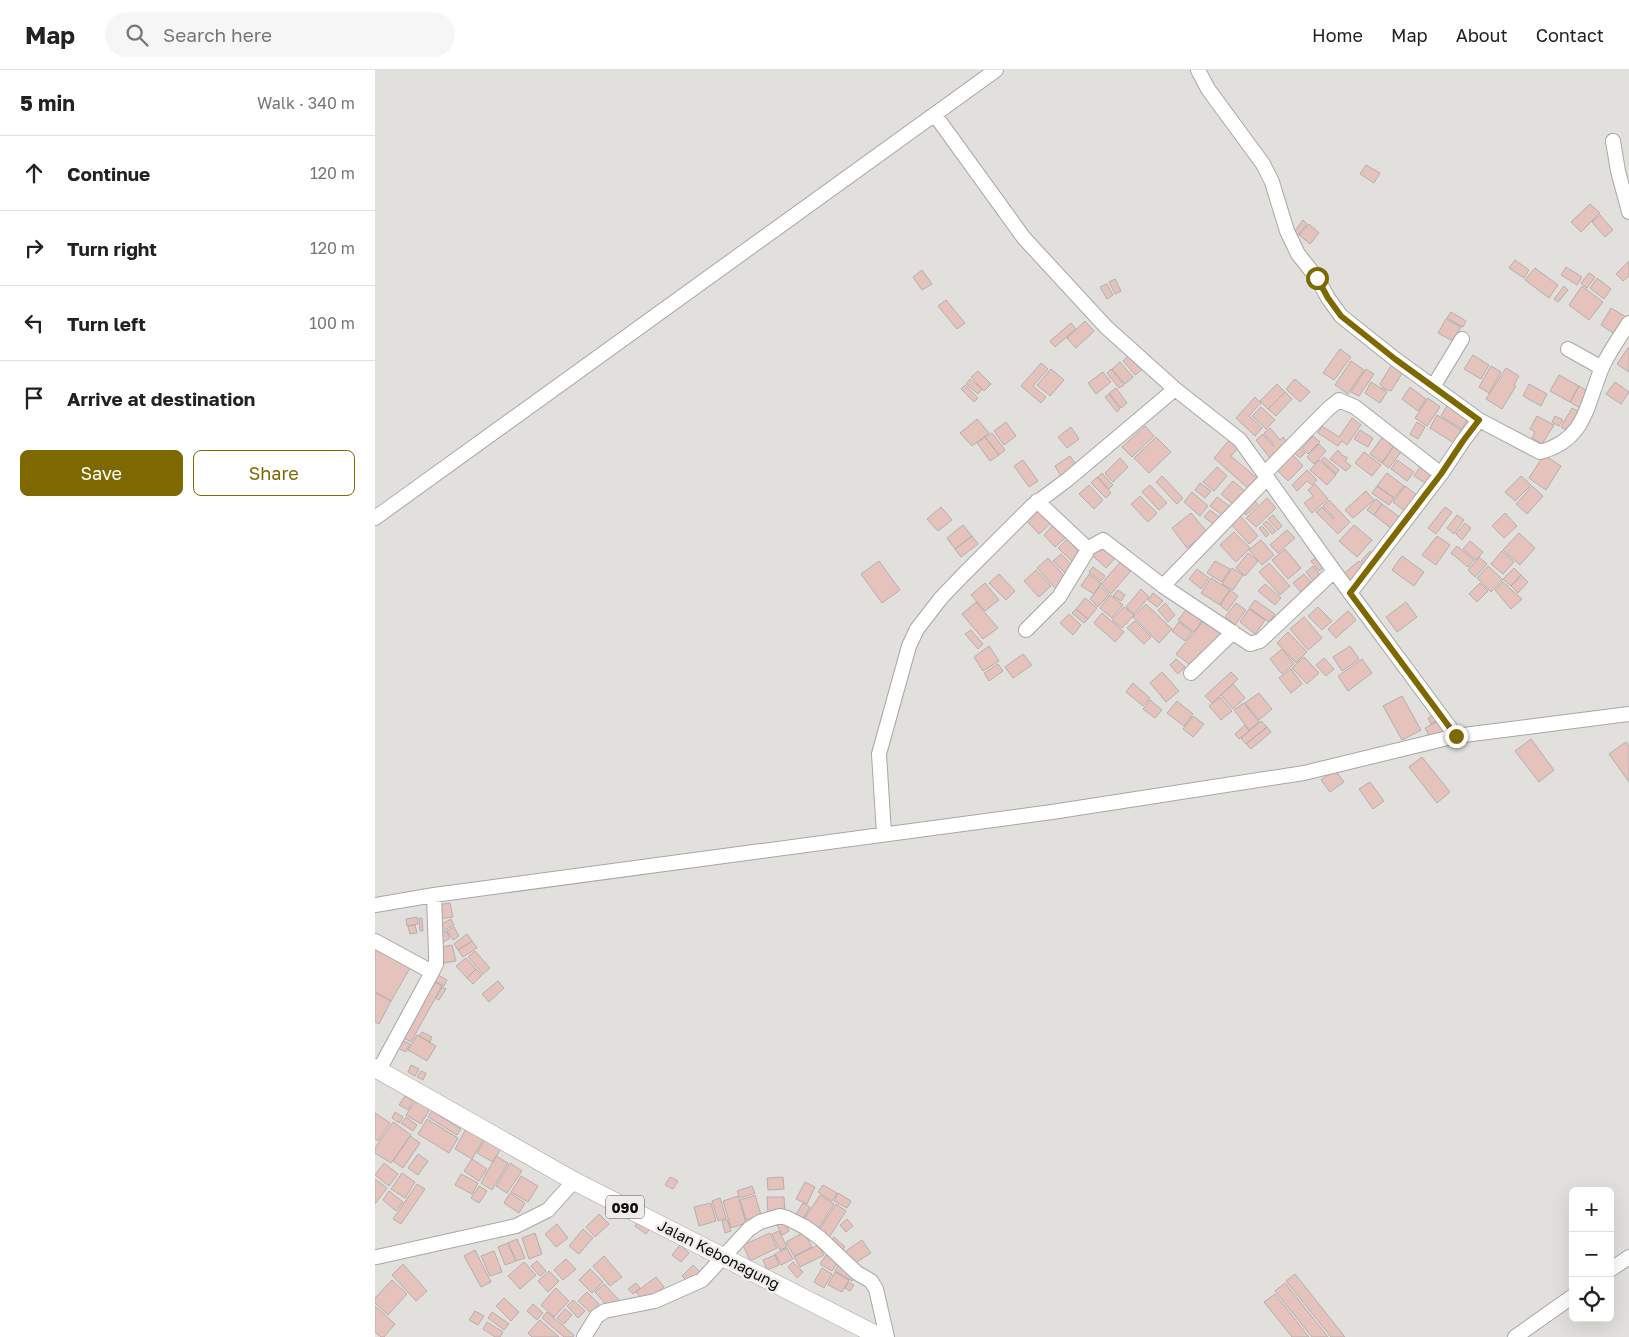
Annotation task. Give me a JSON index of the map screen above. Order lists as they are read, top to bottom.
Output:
{
  "streets": {
    "main road": ["090", "Jalan Kebonagung"]
  },
  "page": {
    "header": "Map",
    "search": "Search here",
    "nav": [
      "Home",
      "Map",
      "About",
      "Contact"
    ],
    "heading": ["5 min", "Walk · 340 m"],
    "list": [
      ["Continue", "120 m"],
      ["Turn right", "120 m"],
      ["Turn left", "100 m"],
      "Arrive at destination"
    ],
    "buttons": ["Save", "Share"],
    "map_buttons": ["+", "−"]
  }
}
